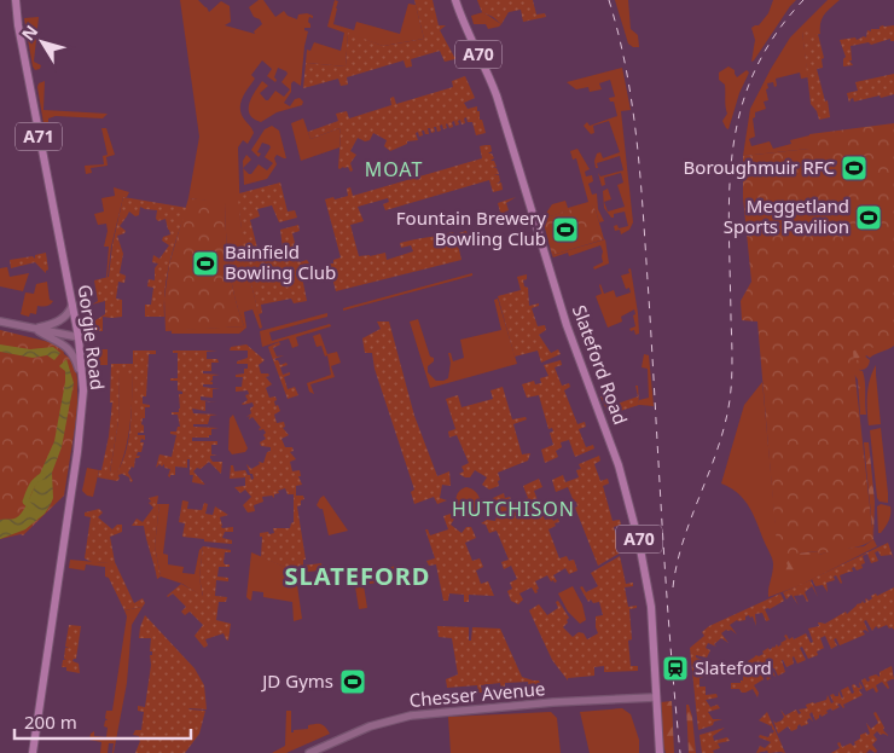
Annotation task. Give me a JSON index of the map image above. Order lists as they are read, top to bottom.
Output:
{
  "streets": {
    "main road": [
      "A70",
      "A71",
      "Gorgie Road",
      "Slateford Road"
    ],
    "street": ["Chesser Avenue"]
  },
  "crossings": [
    ["Slateford Road", "Chesser Avenue"]
  ],
  "districts": ["MOAT", "HUTCHISON", "SLATEFORD"],
  "places": {
    "sports": [
      "Boroughmuir RFC",
      "Meggetland Sports Pavilion",
      "Fountain Brewery Bowling Club",
      "Bainfield Bowling Club",
      "JD Gyms"
    ],
    "station": ["Slateford"]
  },
  "scale_bar": "200 m",
  "north": "top left"
}
